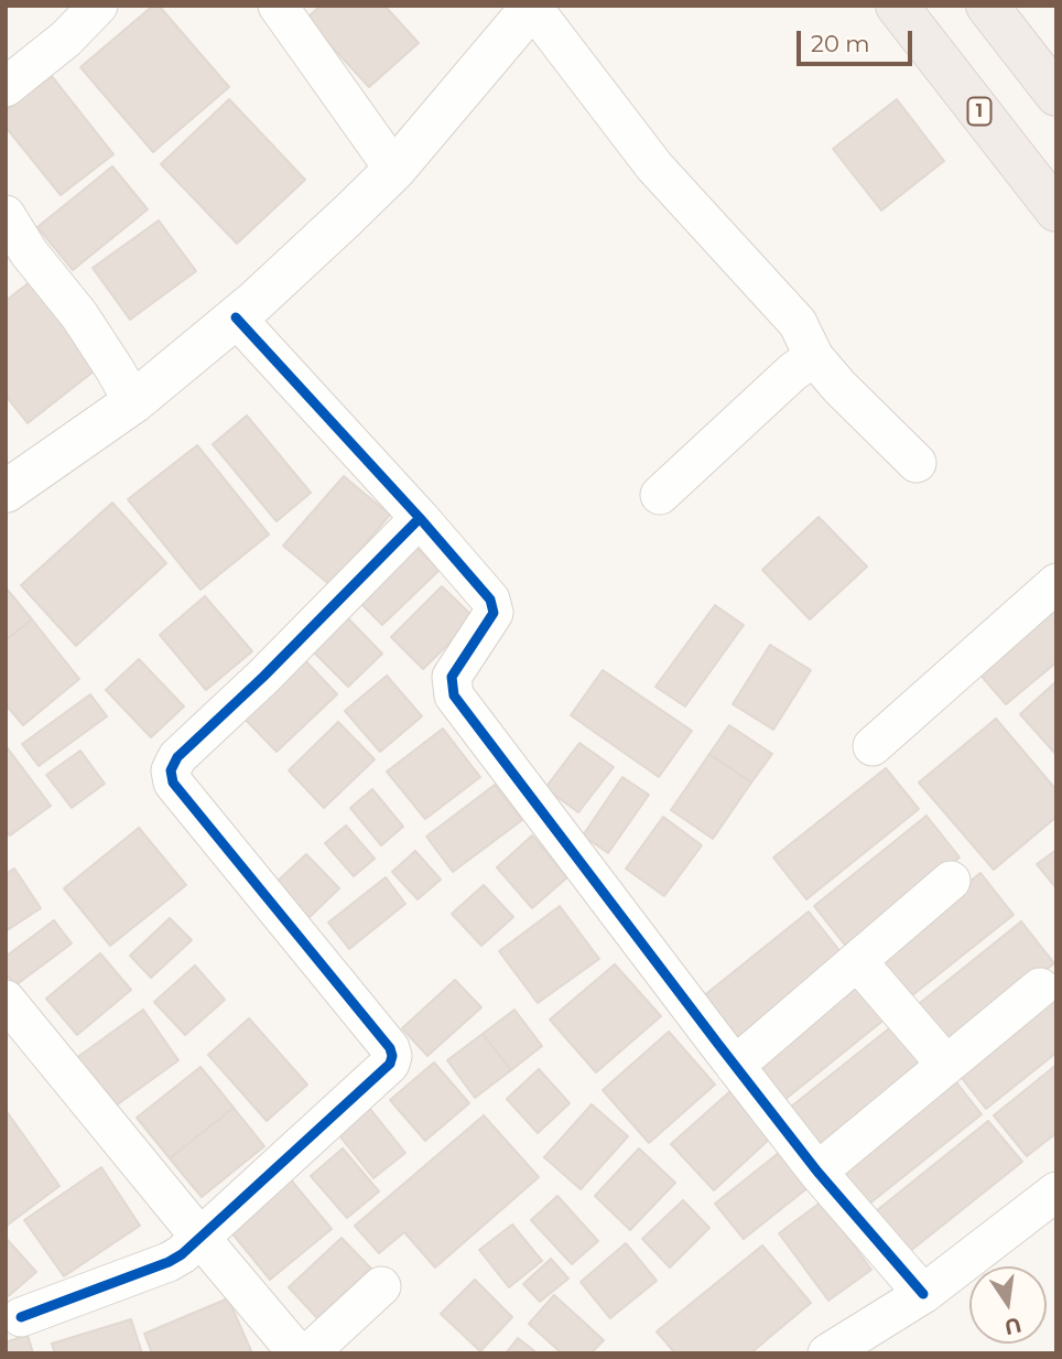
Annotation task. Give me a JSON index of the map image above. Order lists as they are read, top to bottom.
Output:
{
  "streets": {
    "highway": ["1"]
  },
  "scale_bar": "20 m",
  "north": "bottom"
}
